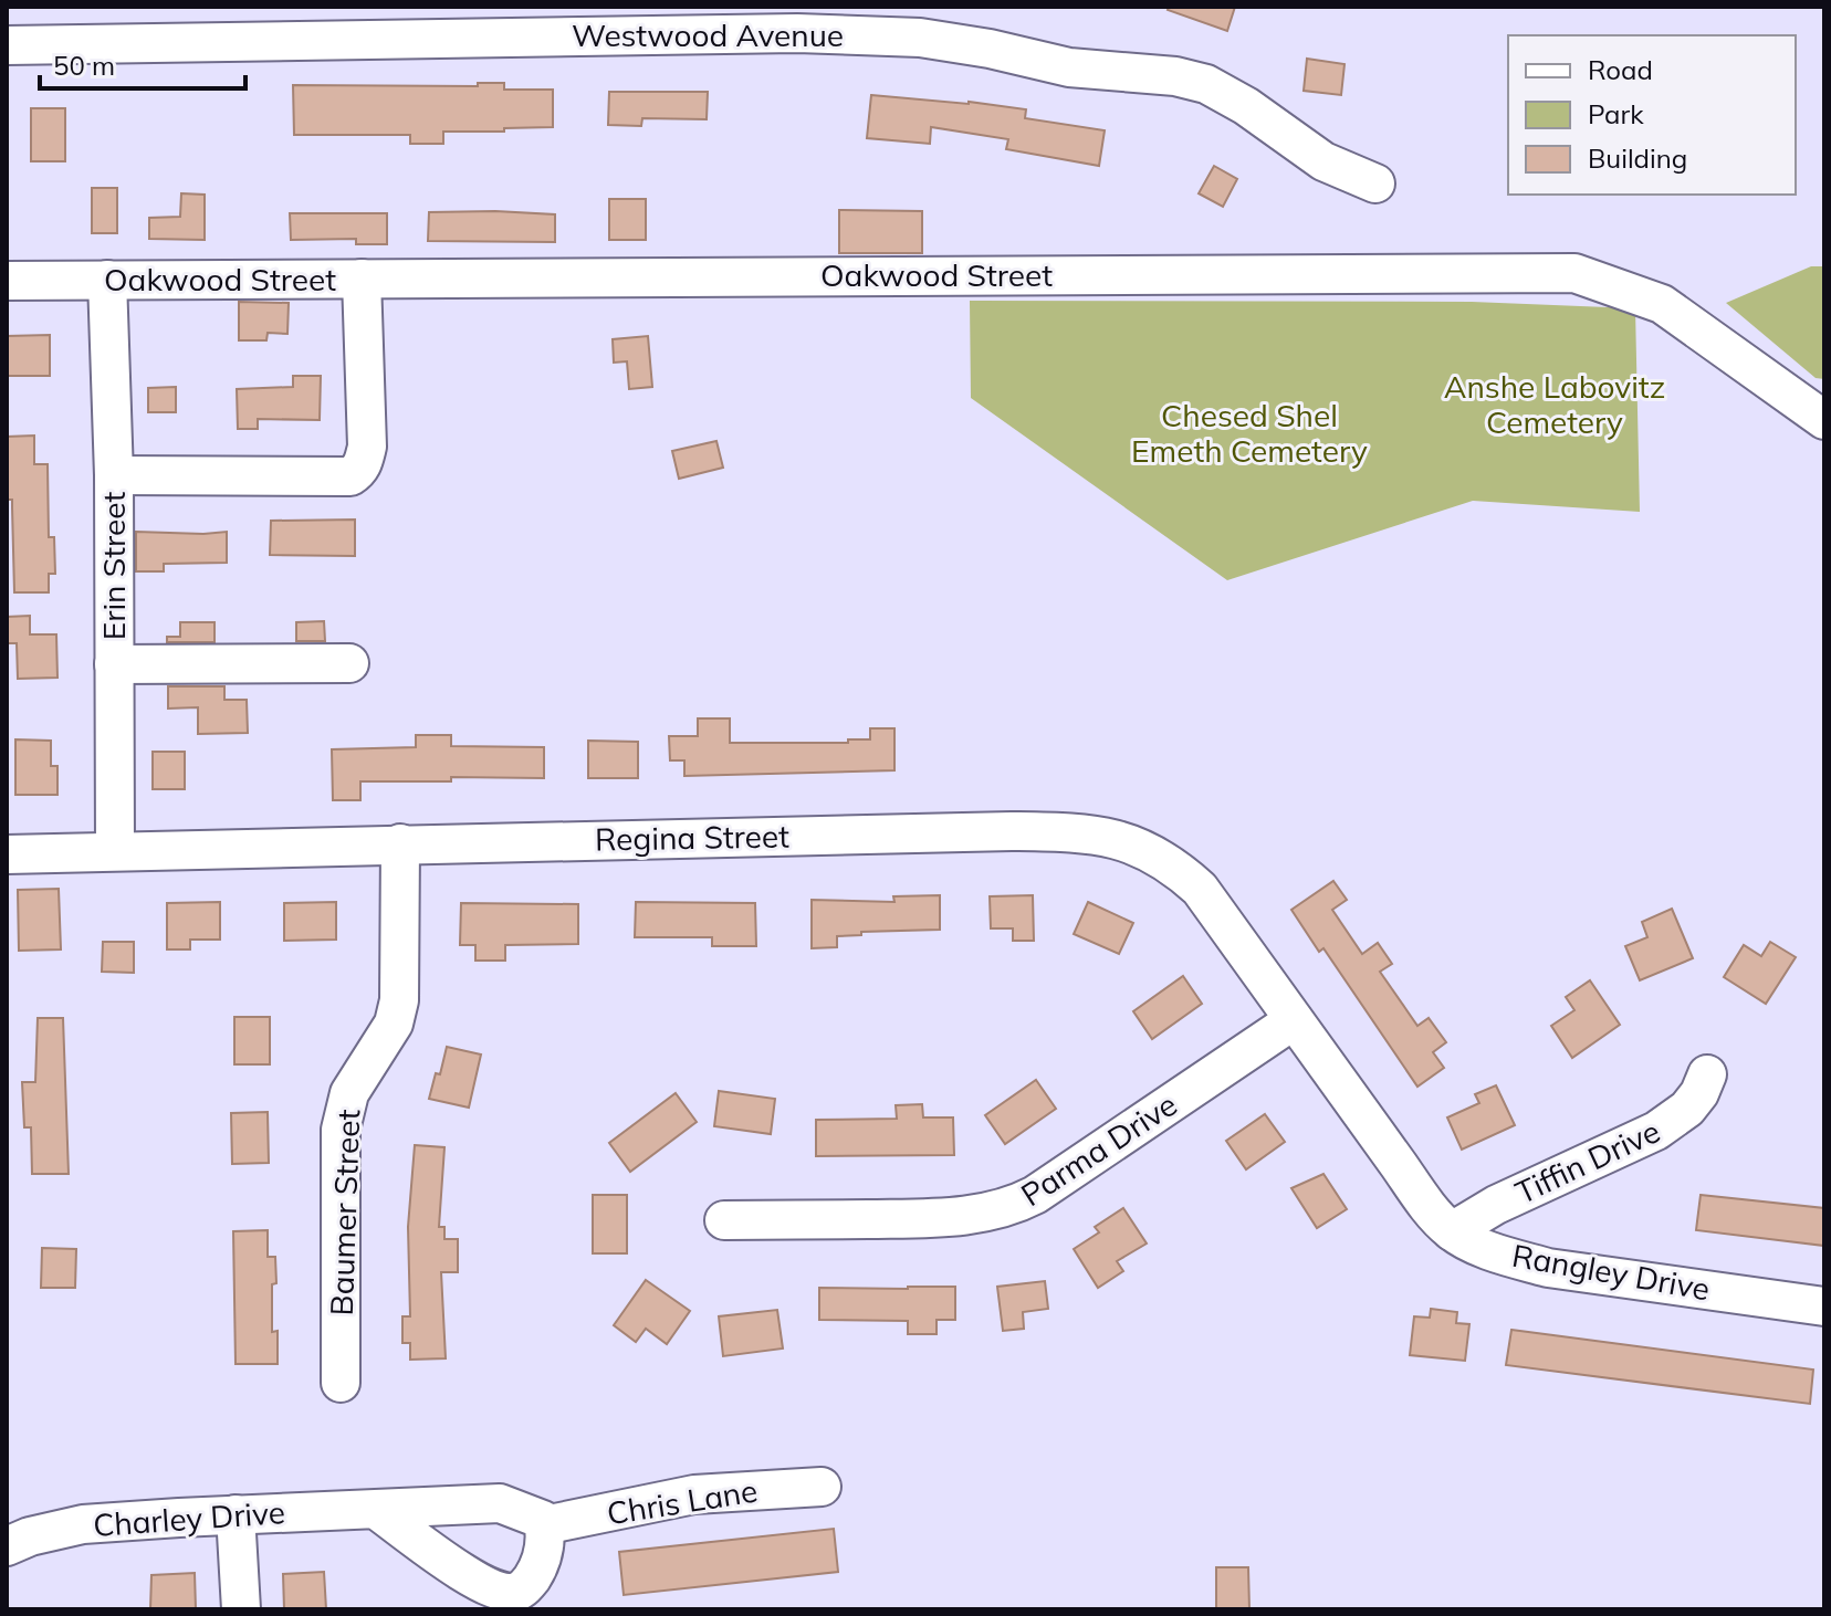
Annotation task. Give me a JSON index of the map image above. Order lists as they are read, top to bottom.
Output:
{
  "streets": {
    "street": [
      "Westwood Avenue",
      "Oakwood Street",
      "Erin Street",
      "Regina Street",
      "Parma Drive",
      "Tiffin Drive",
      "Baumer Street",
      "Rangley Drive",
      "Chris Lane",
      "Charley Drive"
    ]
  },
  "crossings": [
    ["Oakwood Street", "Erin Street"],
    ["Erin Street", "Regina Street"],
    ["Regina Street", "Parma Drive"],
    ["Regina Street", "Baumer Street"],
    ["Regina Street", "Rangley Drive"],
    ["Parma Drive", "Rangley Drive"],
    ["Tiffin Drive", "Rangley Drive"],
    ["Chris Lane", "Charley Drive"]
  ],
  "parks": ["Anshe Labovitz Cemetery", "Chesed Shel Emeth Cemetery"],
  "legend": ["Road", "Park", "Building"],
  "scale_bar": "50 m"
}
